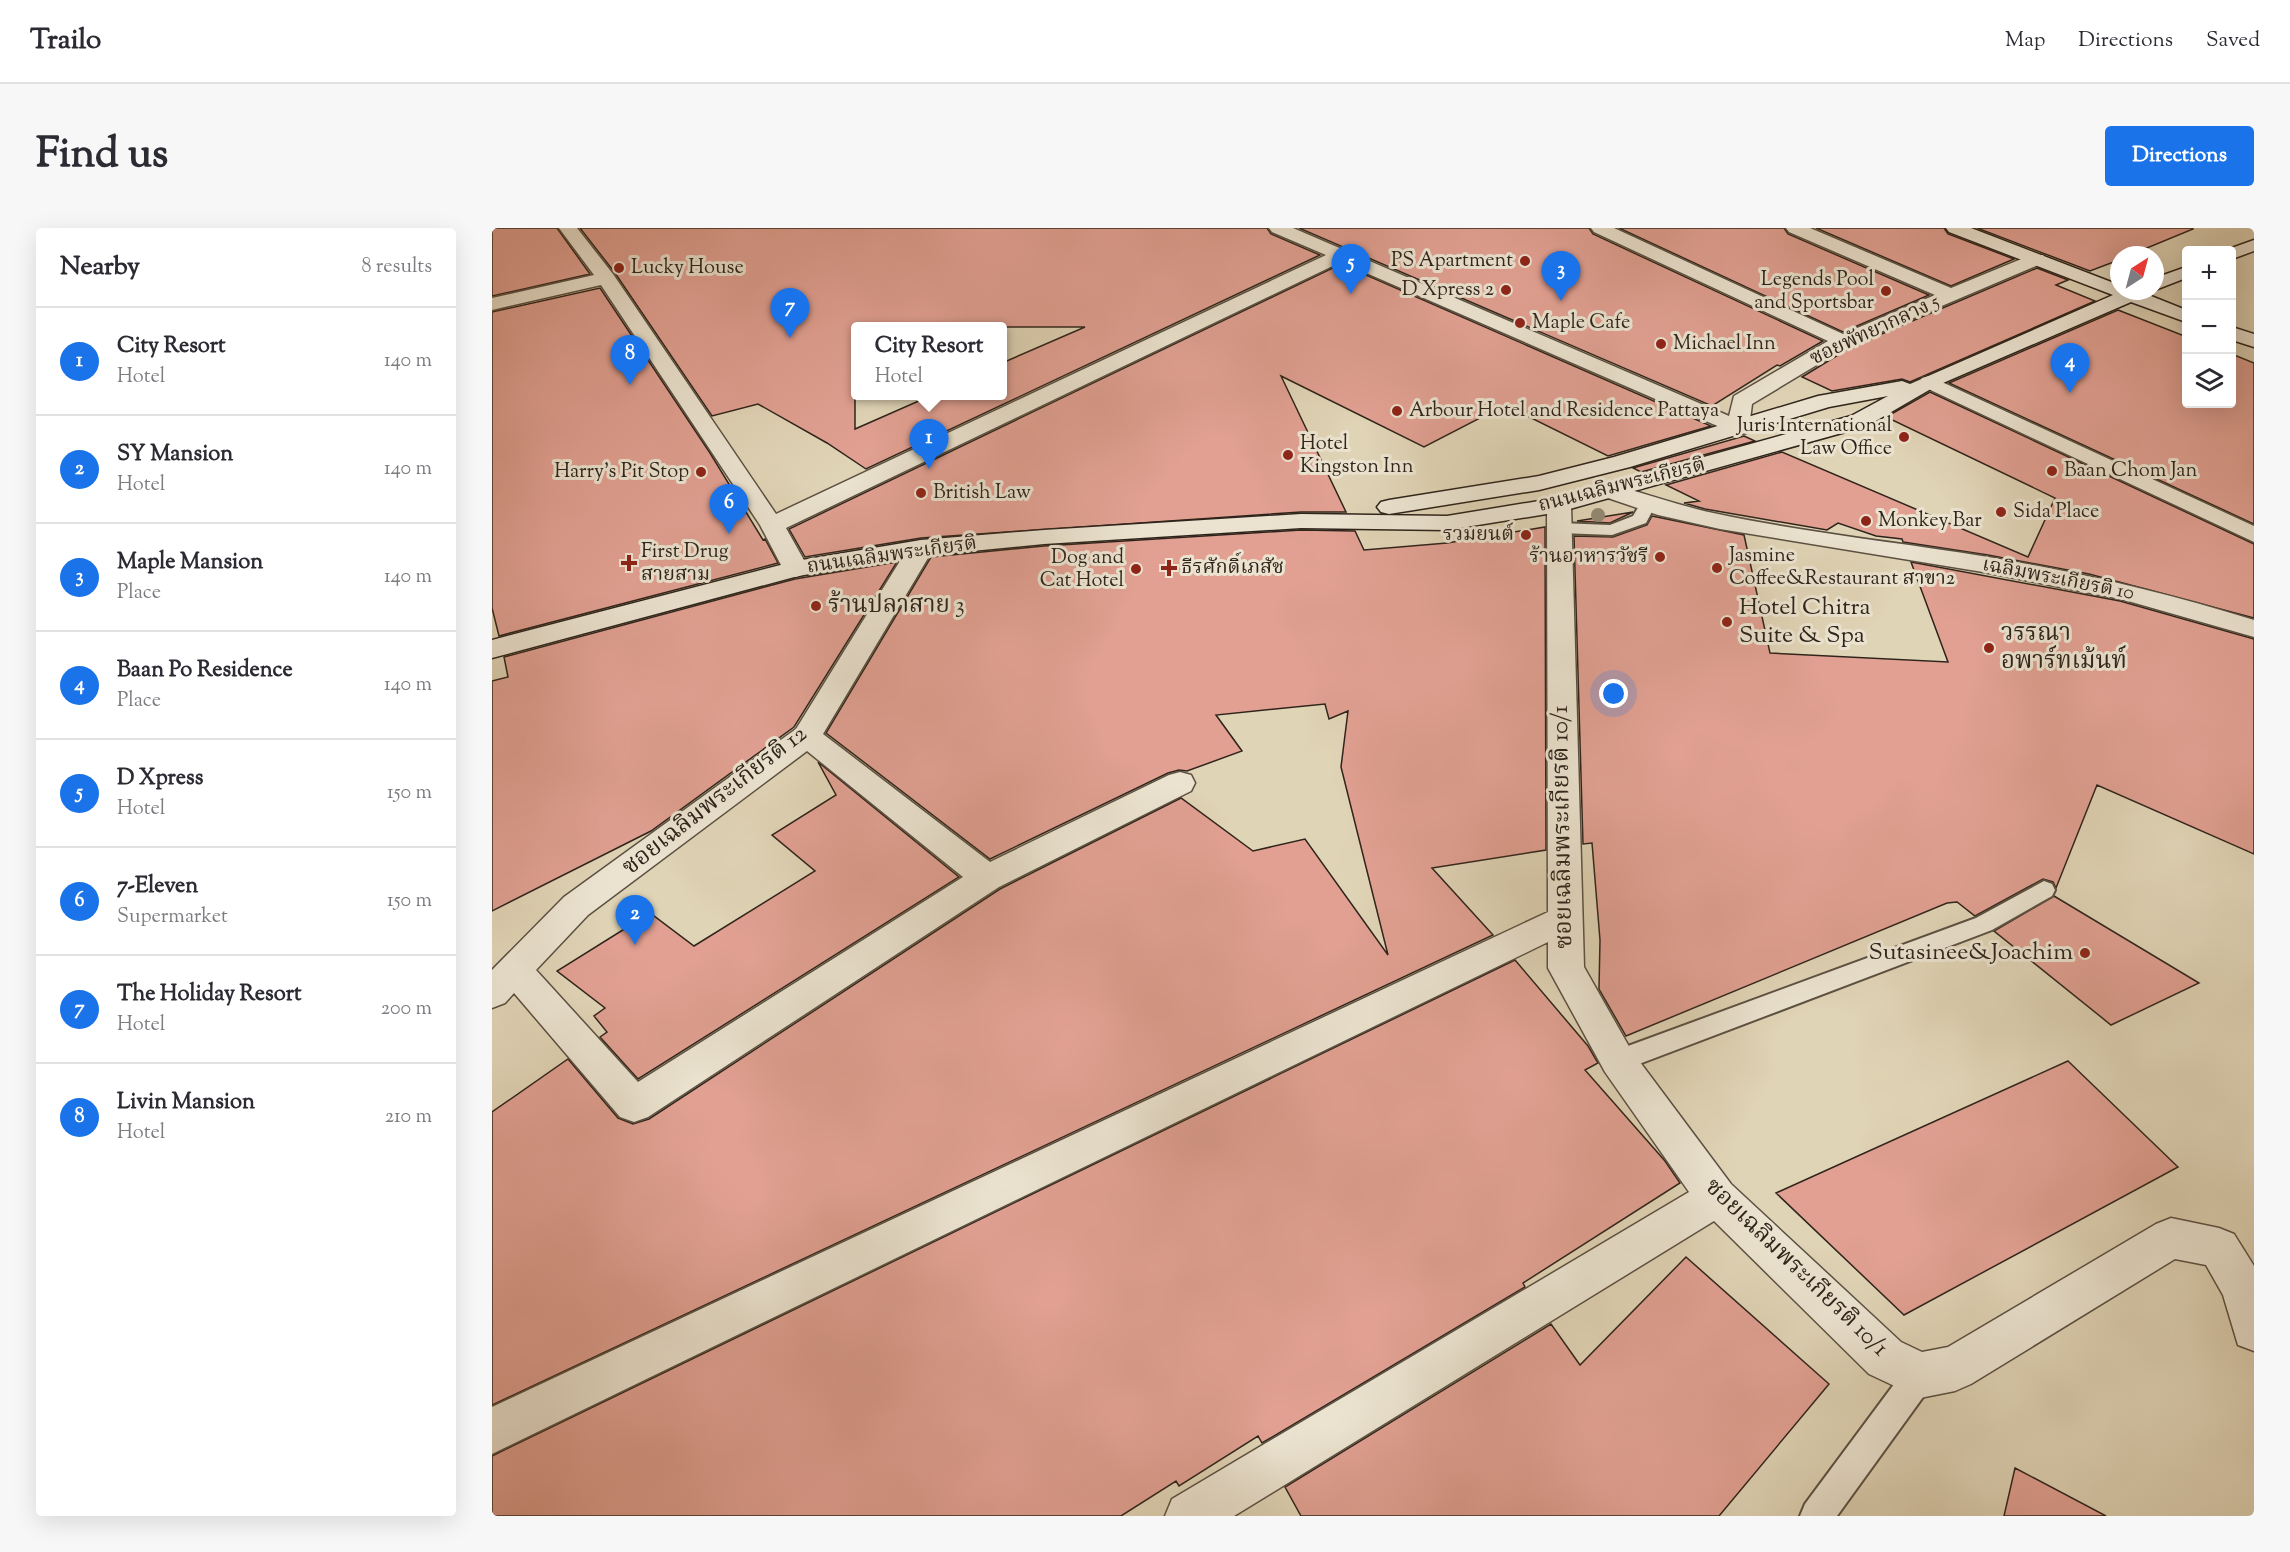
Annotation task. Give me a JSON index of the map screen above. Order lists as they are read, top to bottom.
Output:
{
  "streets": {
    "street": [
      "ซอยพัทยากลาง 5",
      "ถนนเฉลิมพระเกียรติ",
      "เฉลิมพระเกียรติ 10",
      "ซอยเฉลิมพระเกียรติ 12",
      "ซอยเฉลิมพระเกียรติ 10/1"
    ]
  },
  "crossings": [
    ["ซอยพัทยากลาง 5", "ถนนเฉลิมพระเกียรติ"],
    ["ถนนเฉลิมพระเกียรติ", "เฉลิมพระเกียรติ 10"],
    ["ถนนเฉลิมพระเกียรติ", "ซอยเฉลิมพระเกียรติ 12"],
    ["ถนนเฉลิมพระเกียรติ", "ซอยเฉลิมพระเกียรติ 10/1"]
  ],
  "places": {
    "other": [
      "PS Apartment",
      "Lucky House",
      "D Xpress 2",
      "Legends Pool and Sportsbar",
      "Maple Cafe",
      "Michael Inn",
      "Arbour Hotel and Residence Pattaya",
      "Juris International Law Office",
      "Hotel Kingston Inn",
      "Baan Chom Jan",
      "Harry's Pit Stop",
      "British Law",
      "Sida Place",
      "Monkey Bar",
      "รวมยนต์",
      "ร้านอาหารวัชรี",
      "Jasmine Coffee&Restaurant สาขา2",
      "Dog and Cat Hotel",
      "ร้านปลาสาย 3",
      "Hotel Chitra Suite & Spa",
      "วรรณา อพาร์ทเม้นท์",
      "Sutasinee&Joachim"
    ],
    "health": ["First Drug สายสาม", "ธีรศักดิ์เภสัช"]
  },
  "north": "top right",
  "page": {
    "header": "Trailo",
    "nav": ["Map", "Directions", "Saved"],
    "title": "Find us",
    "buttons": "Directions",
    "heading": ["Nearby", "8 results"],
    "pins": [
      "5",
      "3",
      "7",
      "8",
      "4",
      "1",
      "6",
      "2"
    ],
    "map_buttons": ["+", "−"],
    "list": [
      {
        "mark": "1",
        "name": "City Resort",
        "note": "Hotel",
        "value": "140 m"
      },
      {
        "mark": "2",
        "name": "SY Mansion",
        "note": "Hotel",
        "value": "140 m"
      },
      {
        "mark": "3",
        "name": "Maple Mansion",
        "note": "Place",
        "value": "140 m"
      },
      {
        "mark": "4",
        "name": "Baan Po Residence",
        "note": "Place",
        "value": "140 m"
      },
      {
        "mark": "5",
        "name": "D Xpress",
        "note": "Hotel",
        "value": "150 m"
      },
      {
        "mark": "6",
        "name": "7-Eleven",
        "note": "Supermarket",
        "value": "150 m"
      },
      {
        "mark": "7",
        "name": "The Holiday Resort",
        "note": "Hotel",
        "value": "200 m"
      },
      {
        "mark": "8",
        "name": "Livin Mansion",
        "note": "Hotel",
        "value": "210 m"
      }
    ],
    "popup": ["City Resort", "Hotel"]
  }
}
